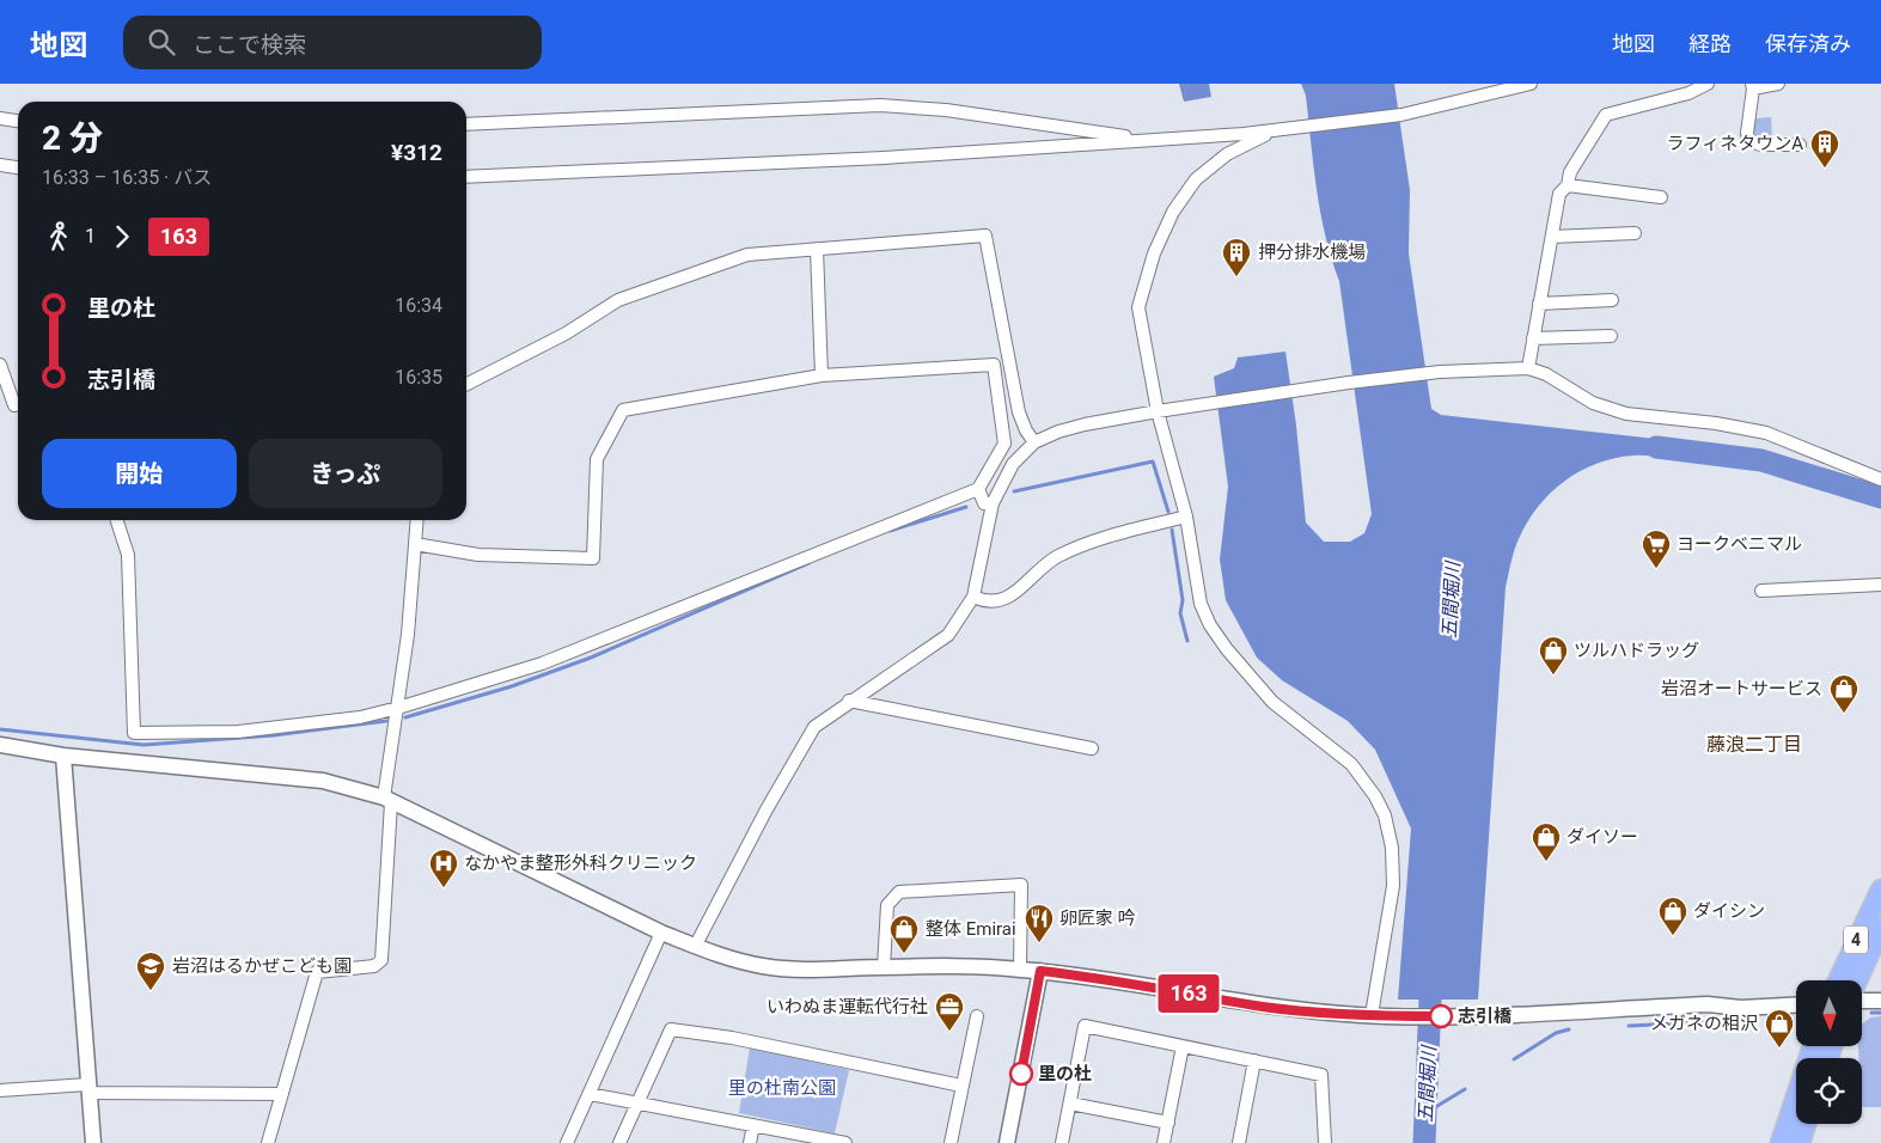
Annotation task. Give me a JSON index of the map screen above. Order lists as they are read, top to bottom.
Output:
{
  "streets": {
    "highway": ["4"]
  },
  "districts": ["藤浪二丁目"],
  "water": ["五間堀川"],
  "parks": ["里の杜南公園"],
  "places": {
    "building": ["ラフィネタウンA", "押分排水機場"],
    "supermarket": ["ヨークベニマル"],
    "shop": [
      "ツルハドラッグ",
      "岩沼オートサービス",
      "ダイソー",
      "ダイシン",
      "整体 Emirai",
      "メガネの相沢"
    ],
    "hospital": ["なかやま整形外科クリニック"],
    "restaurant": ["卵匠家 吟"],
    "school or university": ["岩沼はるかぜこども園"],
    "other": ["志引橋", "里の杜"],
    "office": ["いわぬま運転代行社"]
  },
  "lines": ["bus line 163"],
  "north": "bottom",
  "page": {
    "header": "地図",
    "search": "ここで検索",
    "nav": ["地図", "経路", "保存済み"],
    "on_map": "163",
    "heading": ["2 分", "16:33 – 16:35 · バス", "¥312"],
    "legs": ["1", "163"],
    "list": [
      {
        "name": "里の杜",
        "value": "16:34"
      },
      {
        "name": "志引橋",
        "value": "16:35"
      }
    ],
    "buttons": ["開始", "きっぷ"]
  }
}
